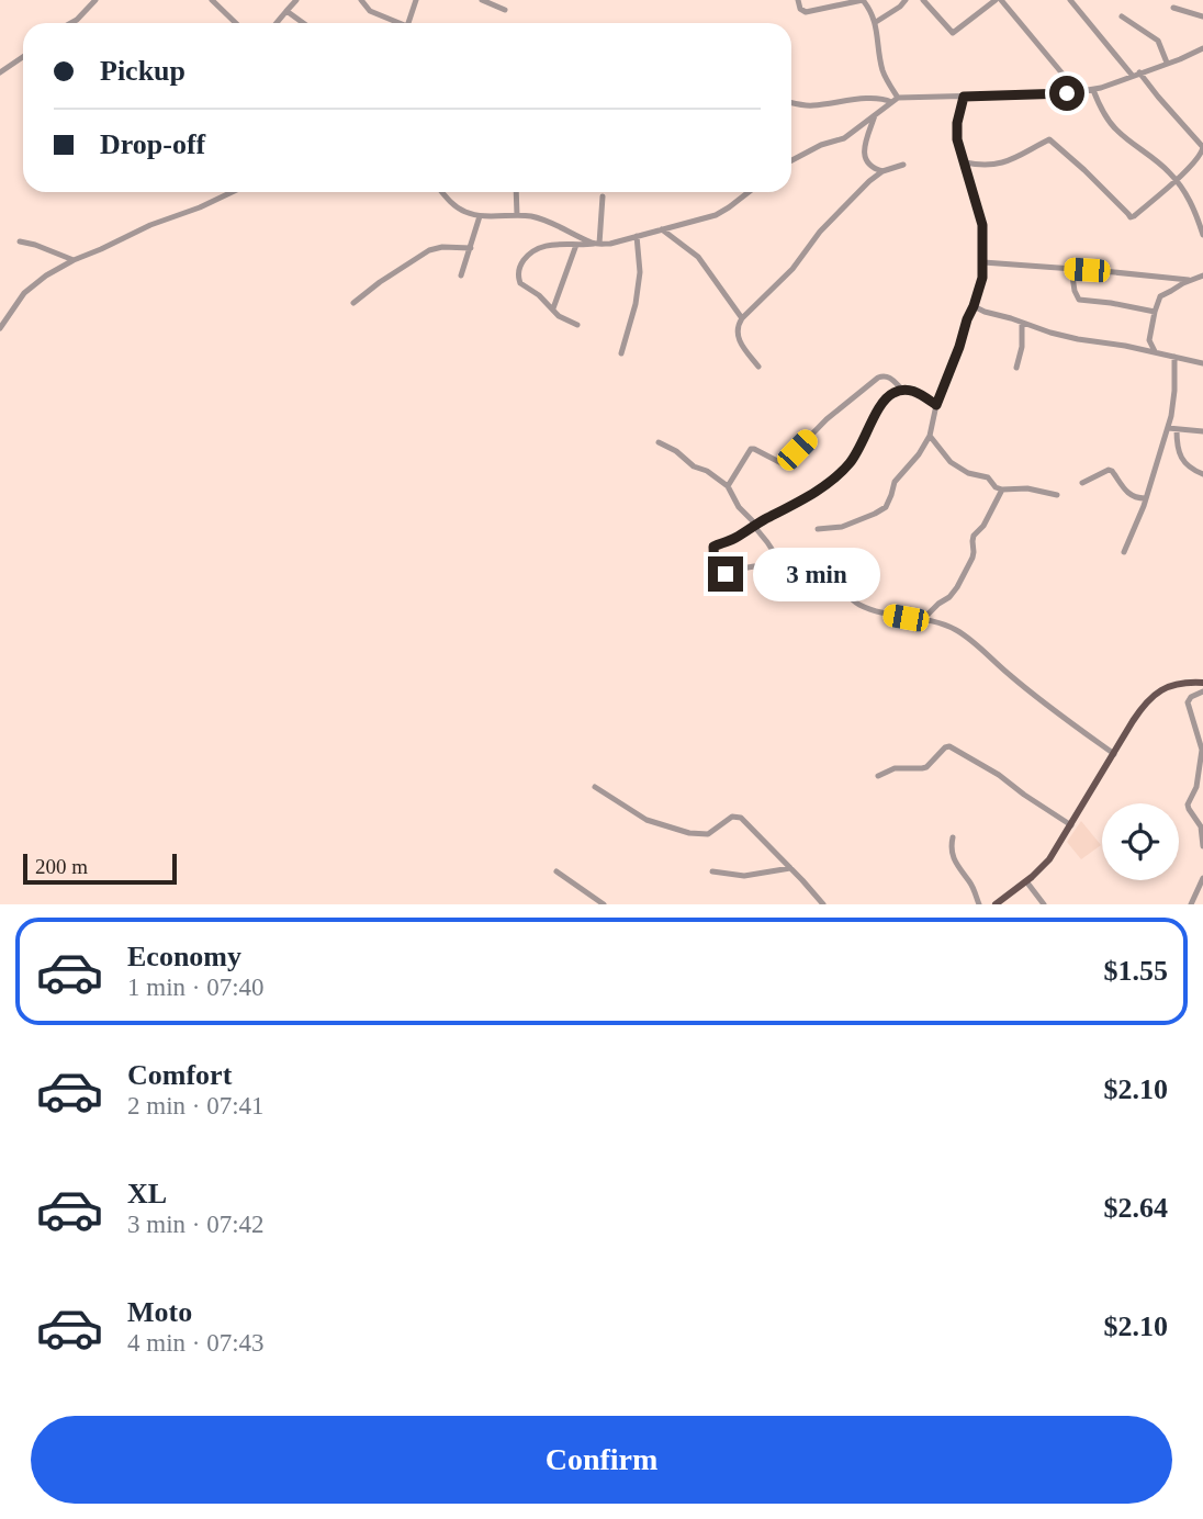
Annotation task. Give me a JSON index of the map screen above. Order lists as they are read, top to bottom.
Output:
{
  "scale_bar": "200 m",
  "page": {
    "banner": ["Pickup", "Drop-off"],
    "bubble": "3 min",
    "scale": "200 m",
    "list": [
      {
        "name": "Economy",
        "note": "1 min · 07:40",
        "value": "$1.55"
      },
      {
        "name": "Comfort",
        "note": "2 min · 07:41",
        "value": "$2.10"
      },
      {
        "name": "XL",
        "note": "3 min · 07:42",
        "value": "$2.64"
      },
      {
        "name": "Moto",
        "note": "4 min · 07:43",
        "value": "$2.10"
      }
    ],
    "buttons": "Confirm"
  }
}
